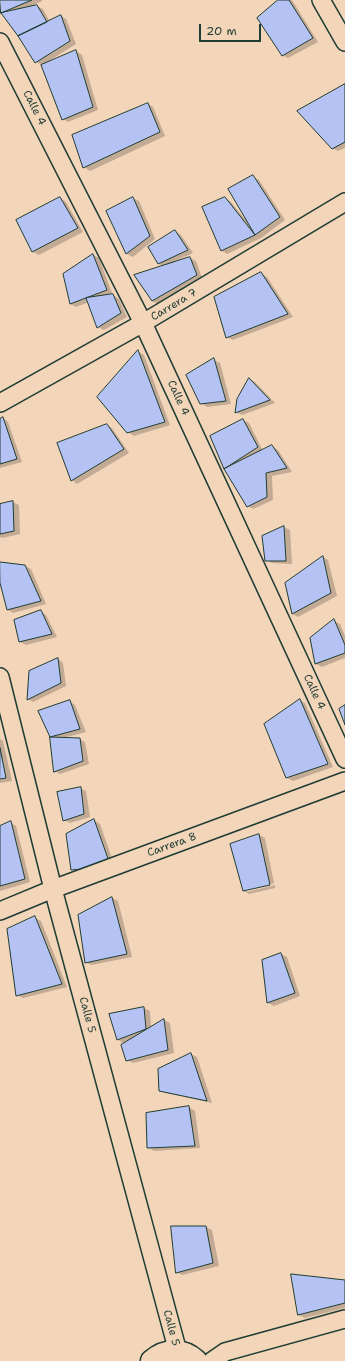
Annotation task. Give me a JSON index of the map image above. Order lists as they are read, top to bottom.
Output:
{
  "streets": {
    "street": [
      "Calle 4",
      "Carrera 7",
      "Carrera 8",
      "Calle 5"
    ]
  },
  "crossings": [
    ["Calle 4", "Carrera 7"],
    ["Carrera 8", "Calle 5"]
  ],
  "scale_bar": "20 m"
}
